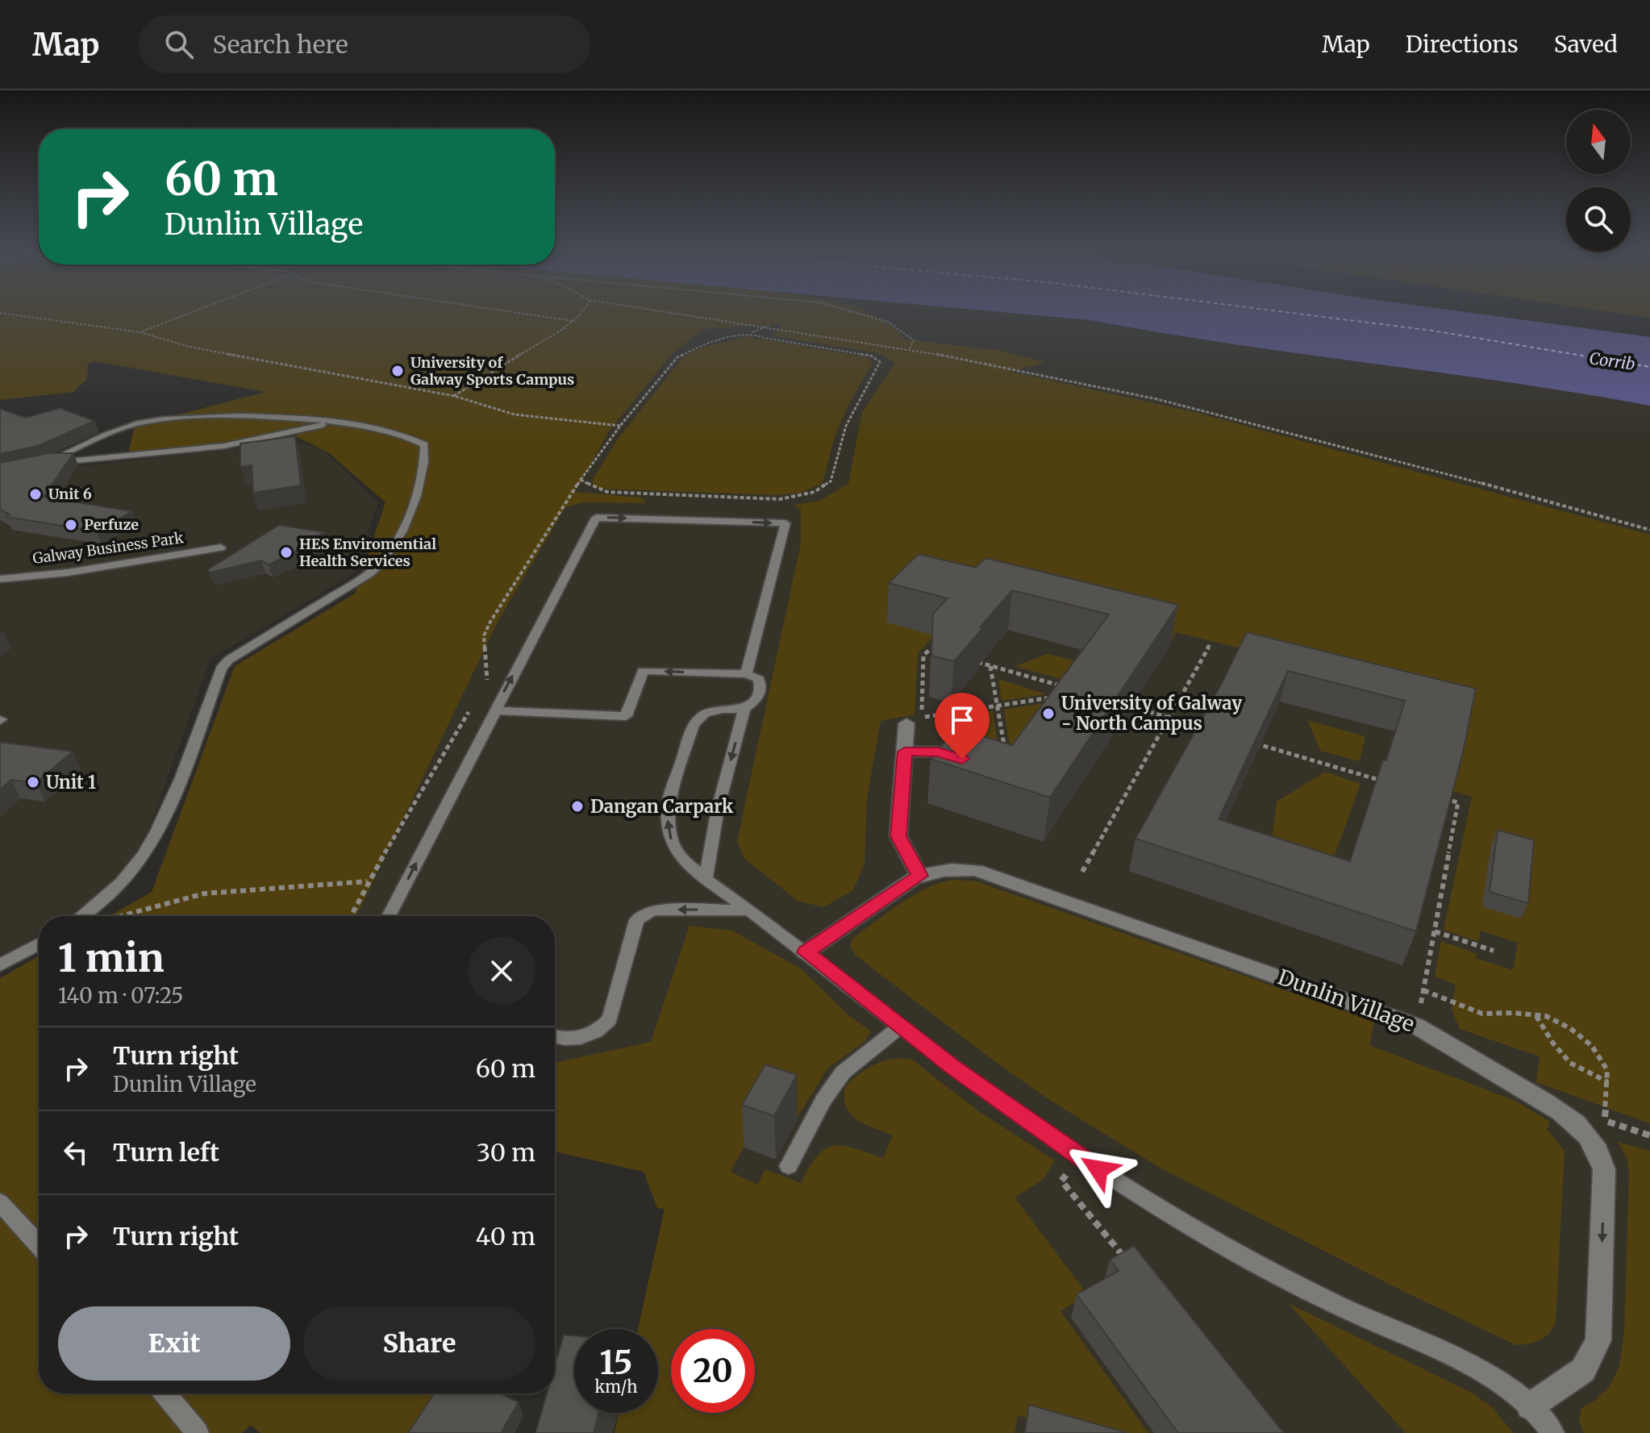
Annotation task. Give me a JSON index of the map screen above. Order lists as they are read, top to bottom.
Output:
{
  "streets": {
    "street": ["Dunlin Village"],
    "lane": ["Galway Business Park"]
  },
  "water": ["Corrib"],
  "places": [
    "University of Galway Sports Campus",
    "Unit 6",
    "Perfuze",
    "HES Enviromential Health Services",
    "University of Galway - North Campus",
    "Unit 1",
    "Dangan Carpark"
  ],
  "north": "top",
  "page": {
    "header": "Map",
    "search": "Search here",
    "nav": ["Map", "Directions", "Saved"],
    "turn": ["60 m", "Dunlin Village"],
    "heading": ["1 min", "140 m · 07:25"],
    "list": [
      {
        "name": "Turn right",
        "note": "Dunlin Village",
        "value": "60 m"
      },
      {
        "name": "Turn left",
        "value": "30 m"
      },
      {
        "name": "Turn right",
        "value": "40 m"
      }
    ],
    "buttons": ["Exit", "Share"],
    "speed": "15 km/h",
    "limit": "20"
  }
}
